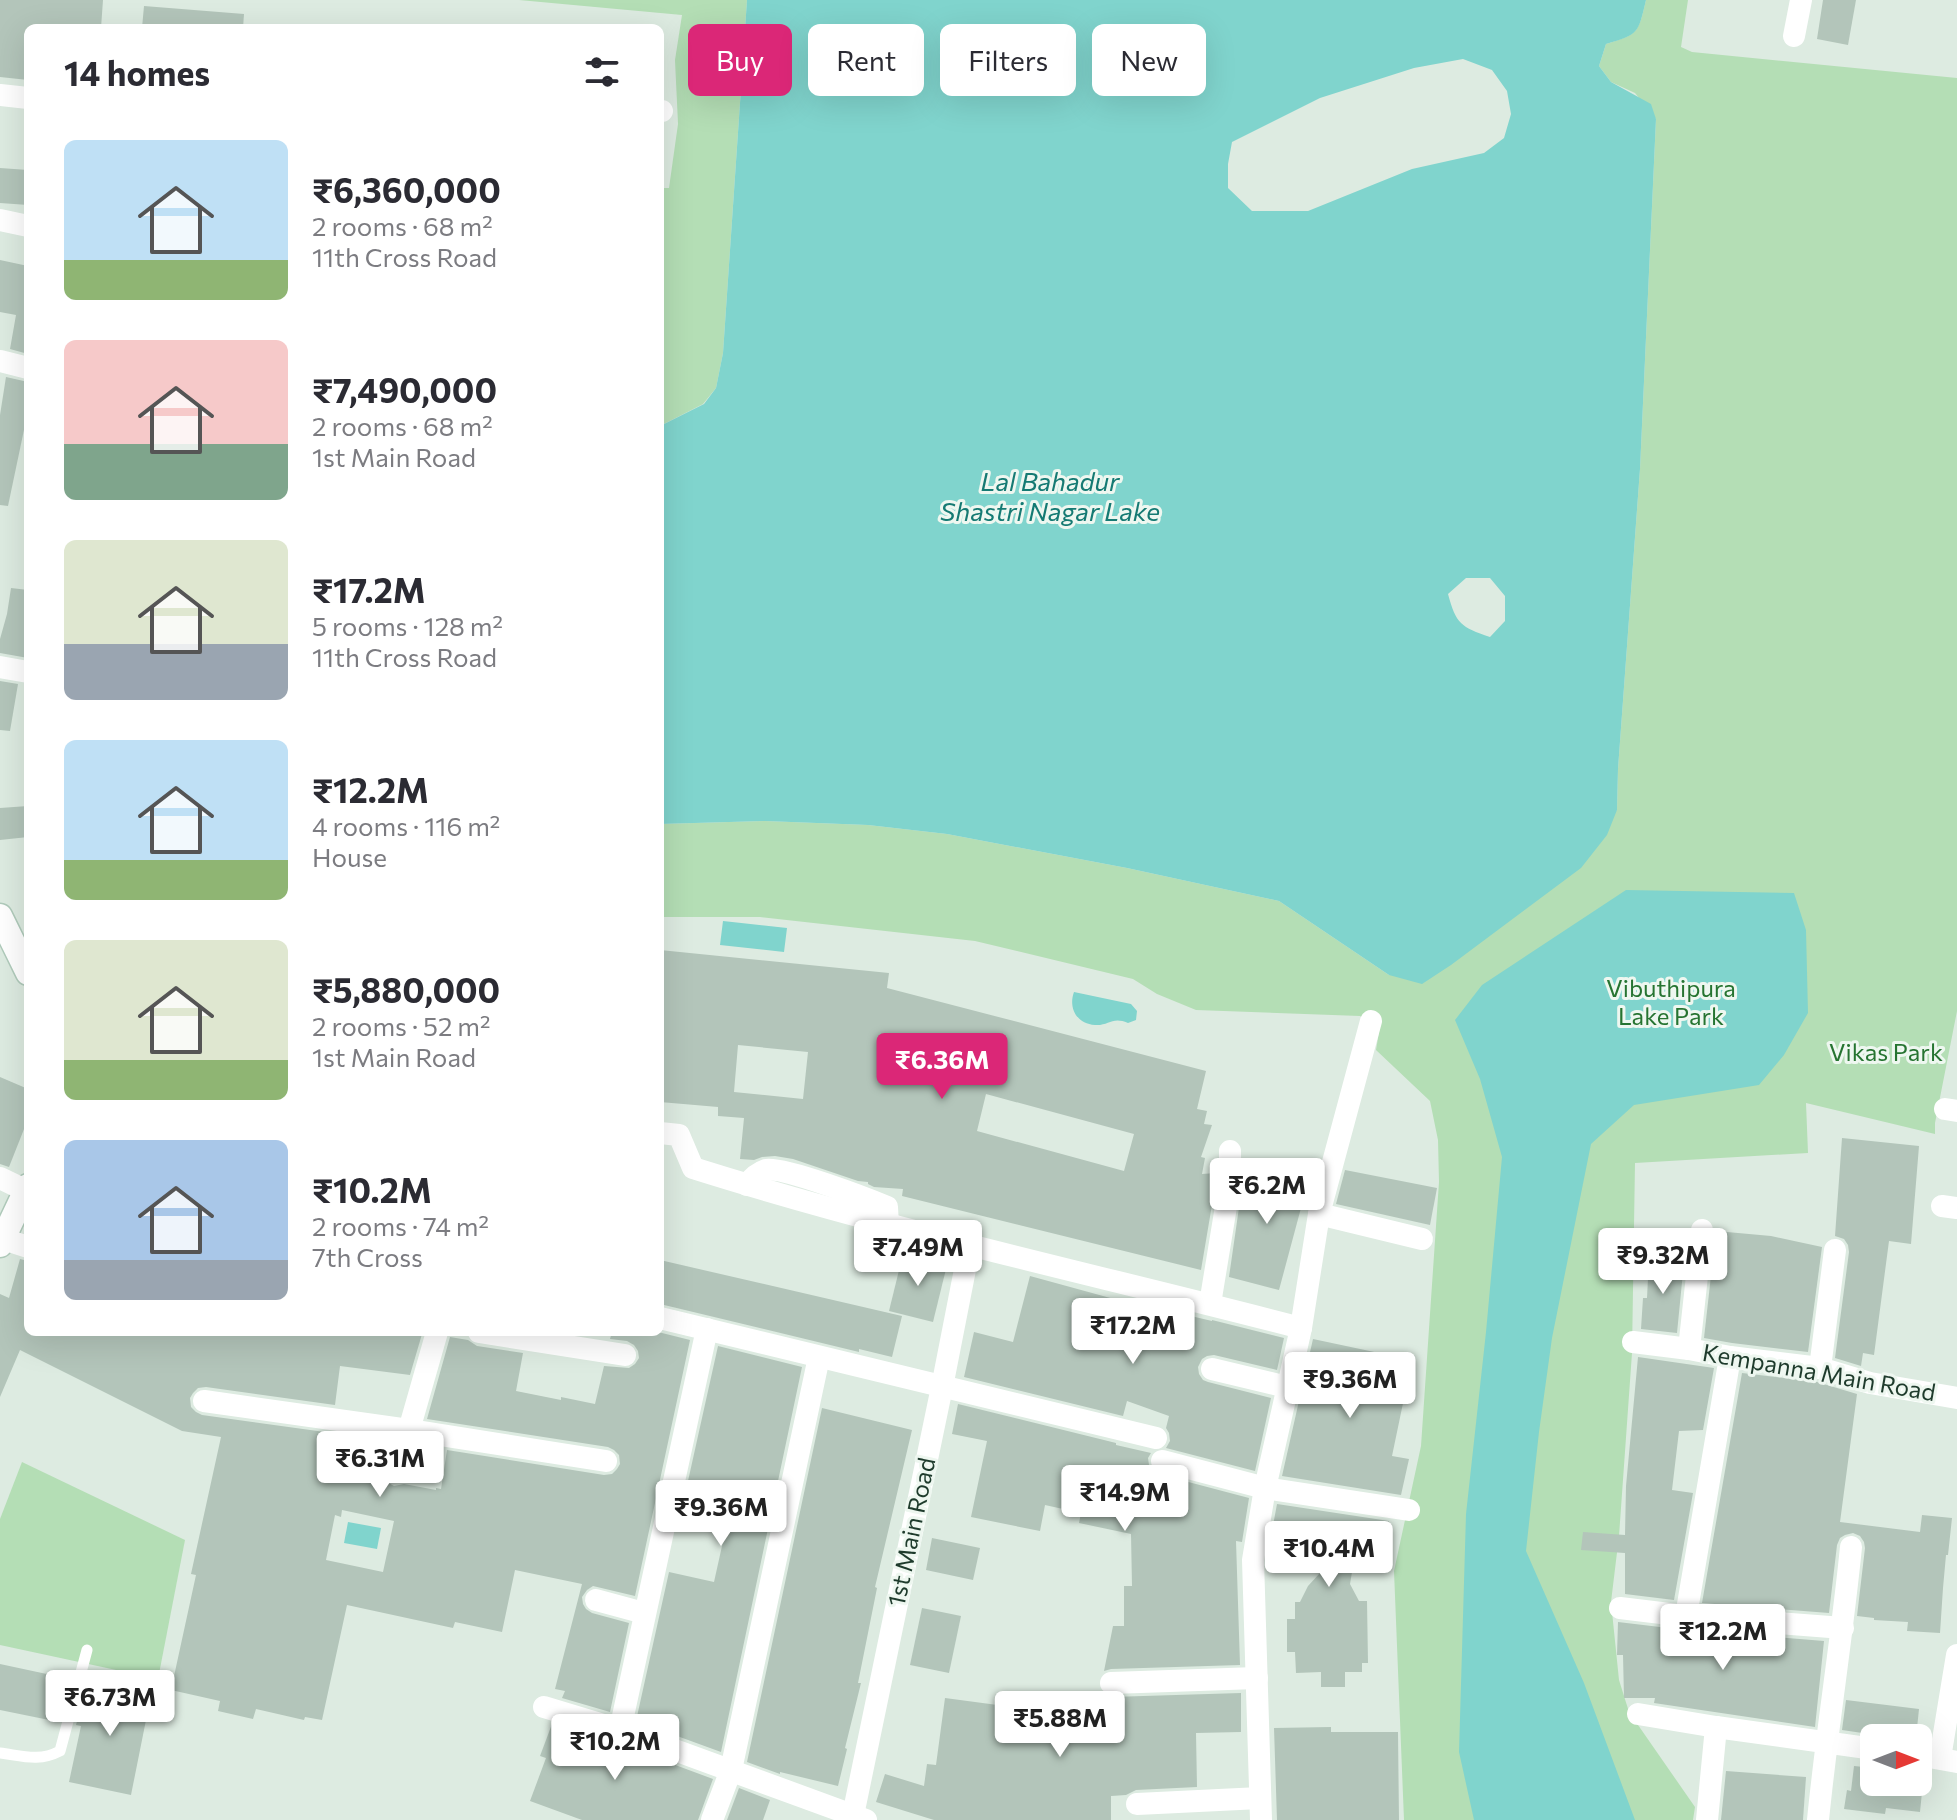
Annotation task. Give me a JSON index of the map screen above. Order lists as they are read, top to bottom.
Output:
{
  "streets": {
    "street": ["Kempanna Main Road", "1st Main Road"]
  },
  "water": ["Lal Bahadur Shastri Nagar Lake"],
  "parks": ["Vibuthipura Lake Park", "Vikas Park"],
  "north": "right",
  "page": {
    "chip": [
      "Buy",
      "Rent",
      "Filters",
      "New"
    ],
    "heading": "14 homes",
    "list": [
      {
        "name": "₹6,360,000",
        "note": "2 rooms · 68 m² · 11th Cross Road"
      },
      {
        "name": "₹7,490,000",
        "note": "2 rooms · 68 m² · 1st Main Road"
      },
      {
        "name": "₹17.2M",
        "note": "5 rooms · 128 m² · 11th Cross Road"
      },
      {
        "name": "₹12.2M",
        "note": "4 rooms · 116 m² · House"
      },
      {
        "name": "₹5,880,000",
        "note": "2 rooms · 52 m² · 1st Main Road"
      },
      {
        "name": "₹10.2M",
        "note": "2 rooms · 74 m² · 7th Cross"
      }
    ],
    "price": [
      "₹6.36M",
      "₹6.2M",
      "₹7.49M",
      "₹9.32M",
      "₹17.2M",
      "₹9.36M",
      "₹6.31M",
      "₹14.9M",
      "₹9.36M",
      "₹10.4M",
      "₹12.2M",
      "₹6.73M",
      "₹5.88M",
      "₹10.2M"
    ]
  }
}
